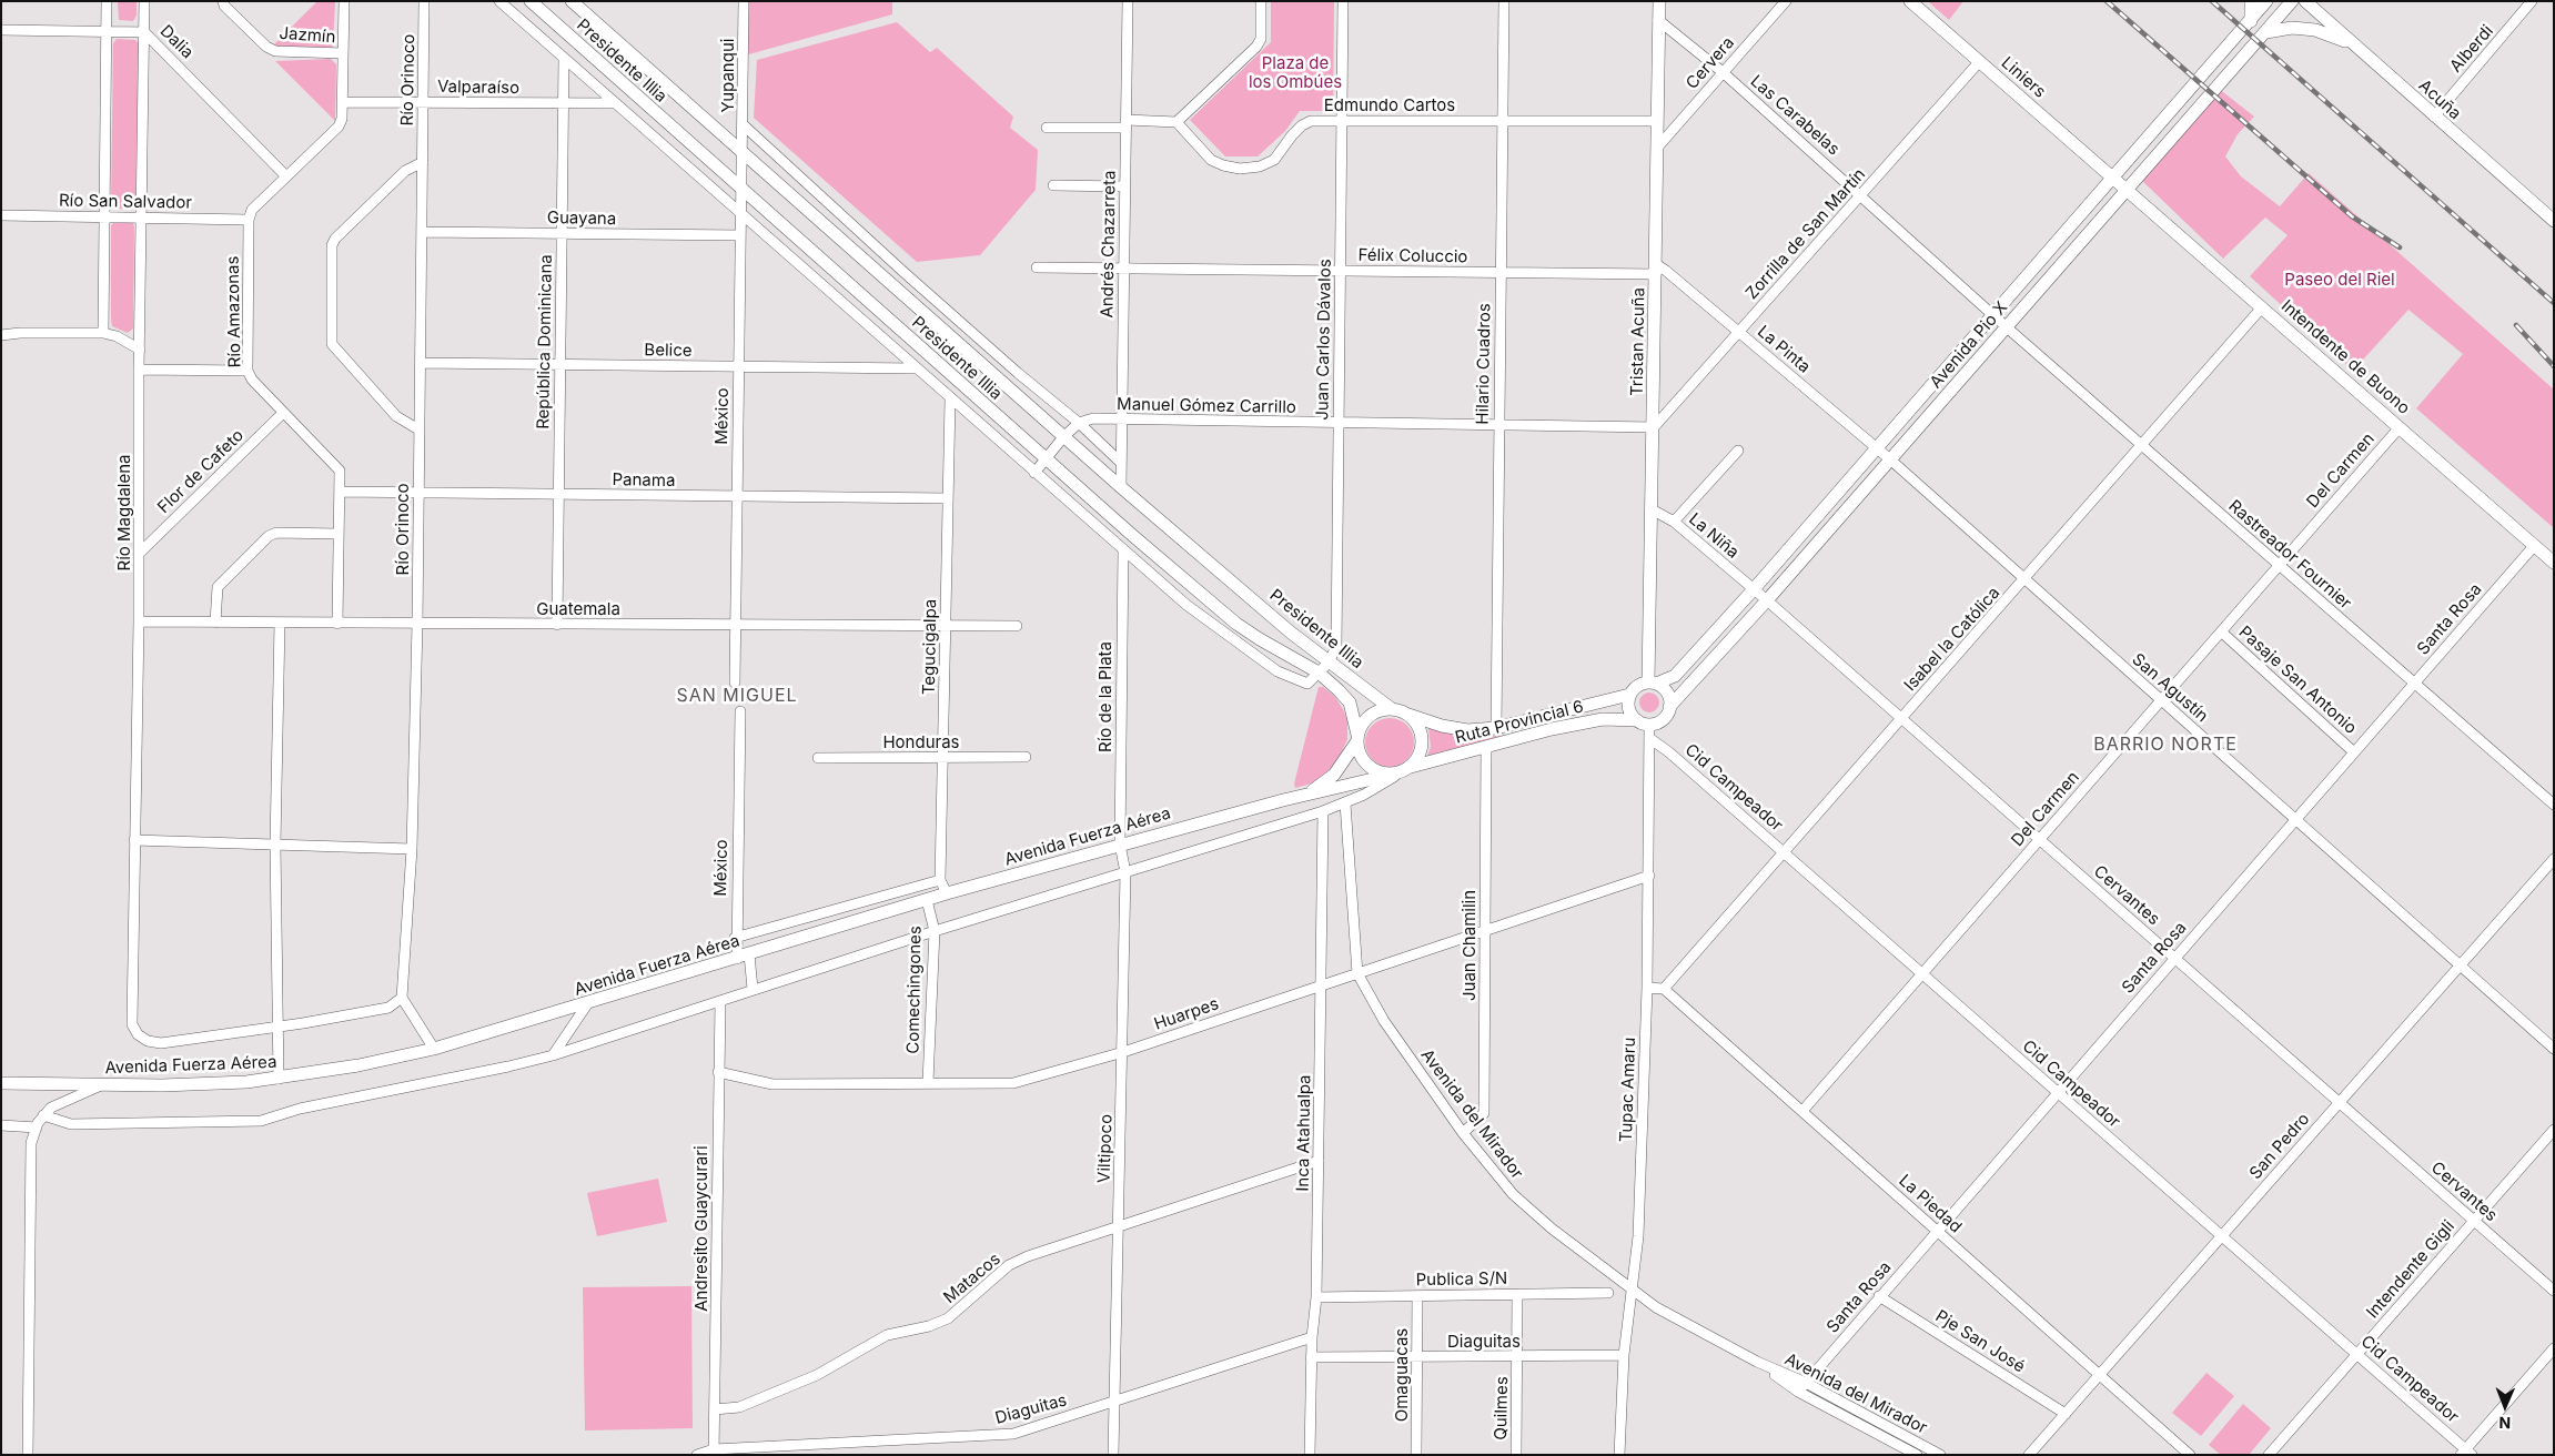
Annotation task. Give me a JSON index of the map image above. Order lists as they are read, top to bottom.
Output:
{
  "streets": {
    "main road": [
      "Presidente Illia",
      "Liniers",
      "Acuña",
      "Tristan Acuña",
      "Avenida Pio X",
      "Intendente de Buono",
      "Ruta Provincial 6",
      "Avenida Fuerza Aérea"
    ],
    "street": [
      "Jazmín",
      "Dalia",
      "Alberdi",
      "Cervera",
      "Yupanqui",
      "Río Orinoco",
      "Valparaíso",
      "Edmundo Cartos",
      "Las Carabelas",
      "Río San Salvador",
      "Guayana",
      "Zorrilla de San Martín",
      "Andrés Chazarreta",
      "Félix Coluccio",
      "Río Amazonas",
      "Juan Carlos Dávalos",
      "República Dominicana",
      "La Pinta",
      "Belice",
      "Hilario Cuadros",
      "Manuel Gómez Carrillo",
      "México",
      "Del Carmen",
      "Flor de Cafeto",
      "Panama",
      "Río Magdalena",
      "La Niña",
      "Rastreador Fournier",
      "Guatemala",
      "Santa Rosa",
      "Isabel la Católica",
      "Tegucigalpa",
      "Pasaje San Antonio",
      "San Agustín",
      "Río de la Plata",
      "Honduras",
      "Cid Campeador",
      "Cervantes",
      "Juan Chamilin",
      "Comechingones",
      "Huarpes",
      "Tupac Amaru",
      "Avenida del Mirador",
      "Inca Atahualpa",
      "San Pedro",
      "Viltipoco",
      "La Piedad",
      "Andresito Guaycurari",
      "Intendente Gigli",
      "Matacos",
      "Publica S/N",
      "Diaguitas",
      "Pje San José",
      "Omaguacas",
      "Quilmes"
    ]
  },
  "crossings": [
    ["Dalia", "Río Magdalena"],
    ["Alberdi", "Acuña"],
    ["Presidente Illia", "Yupanqui"],
    ["Presidente Illia", "Andrés Chazarreta"],
    ["Presidente Illia", "Juan Carlos Dávalos"],
    ["Presidente Illia", "México"],
    ["Presidente Illia", "Ruta Provincial 6"],
    ["Cervera", "Las Carabelas"],
    ["Cervera", "Tristan Acuña"],
    ["Yupanqui", "México"],
    ["Liniers", "Zorrilla de San Martín"],
    ["Liniers", "Avenida Pio X"],
    ["Liniers", "Intendente de Buono"],
    ["Río Orinoco", "Valparaíso"],
    ["Río Orinoco", "Guayana"],
    ["Río Orinoco", "Belice"],
    ["Río Orinoco", "Panama"],
    ["Río Orinoco", "Guatemala"],
    ["Valparaíso", "República Dominicana"],
    ["Edmundo Cartos", "Juan Carlos Dávalos"],
    ["Edmundo Cartos", "Tristan Acuña"],
    ["Edmundo Cartos", "Hilario Cuadros"],
    ["Las Carabelas", "Zorrilla de San Martín"],
    ["Las Carabelas", "Tristan Acuña"],
    ["Las Carabelas", "Avenida Pio X"],
    ["Las Carabelas", "Rastreador Fournier"],
    ["Río San Salvador", "Río Amazonas"],
    ["Río San Salvador", "Río Magdalena"],
    ["Guayana", "República Dominicana"],
    ["Guayana", "México"],
    ["Zorrilla de San Martín", "Tristan Acuña"],
    ["Zorrilla de San Martín", "La Pinta"],
    ["Zorrilla de San Martín", "Manuel Gómez Carrillo"],
    ["Andrés Chazarreta", "Félix Coluccio"],
    ["Andrés Chazarreta", "Manuel Gómez Carrillo"],
    ["Félix Coluccio", "Juan Carlos Dávalos"],
    ["Félix Coluccio", "Tristan Acuña"],
    ["Félix Coluccio", "La Pinta"],
    ["Félix Coluccio", "Hilario Cuadros"],
    ["Río Amazonas", "Flor de Cafeto"],
    ["Río Amazonas", "Panama"],
    ["Río Amazonas", "Guatemala"],
    ["Juan Carlos Dávalos", "Manuel Gómez Carrillo"],
    ["República Dominicana", "Belice"],
    ["República Dominicana", "Panama"],
    ["República Dominicana", "Guatemala"],
    ["Tristan Acuña", "Avenida Pio X"],
    ["Tristan Acuña", "La Pinta"],
    ["Tristan Acuña", "Manuel Gómez Carrillo"],
    ["Tristan Acuña", "La Niña"],
    ["Tristan Acuña", "Ruta Provincial 6"],
    ["Tristan Acuña", "Tupac Amaru"],
    ["Avenida Pio X", "La Pinta"],
    ["Avenida Pio X", "Intendente de Buono"],
    ["Avenida Pio X", "La Niña"],
    ["Avenida Pio X", "Rastreador Fournier"],
    ["Avenida Pio X", "San Agustín"],
    ["Avenida Pio X", "Ruta Provincial 6"],
    ["Avenida Pio X", "Cervantes"],
    ["Avenida Pio X", "Tupac Amaru"],
    ["La Pinta", "San Agustín"],
    ["Belice", "México"],
    ["Intendente de Buono", "Del Carmen"],
    ["Intendente de Buono", "Santa Rosa"],
    ["Intendente de Buono", "Isabel la Católica"],
    ["Hilario Cuadros", "Manuel Gómez Carrillo"],
    ["Hilario Cuadros", "Ruta Provincial 6"],
    ["México", "Panama"],
    ["México", "Guatemala"],
    ["México", "Avenida Fuerza Aérea"],
    ["Del Carmen", "Rastreador Fournier"],
    ["Del Carmen", "Pasaje San Antonio"],
    ["Del Carmen", "San Agustín"],
    ["Del Carmen", "Cid Campeador"],
    ["Del Carmen", "Cervantes"],
    ["Del Carmen", "La Piedad"],
    ["Flor de Cafeto", "Río Magdalena"],
    ["Panama", "Tegucigalpa"],
    ["Río Magdalena", "Guatemala"],
    ["La Niña", "Cervantes"],
    ["Rastreador Fournier", "Santa Rosa"],
    ["Rastreador Fournier", "Isabel la Católica"],
    ["Guatemala", "Tegucigalpa"],
    ["Santa Rosa", "Pasaje San Antonio"],
    ["Santa Rosa", "San Agustín"],
    ["Santa Rosa", "Cid Campeador"],
    ["Santa Rosa", "Cervantes"],
    ["Santa Rosa", "Avenida del Mirador"],
    ["Santa Rosa", "La Piedad"],
    ["Santa Rosa", "Pje San José"],
    ["Isabel la Católica", "San Agustín"],
    ["Isabel la Católica", "Cid Campeador"],
    ["Isabel la Católica", "Cervantes"],
    ["Isabel la Católica", "La Piedad"],
    ["Tegucigalpa", "Honduras"],
    ["Tegucigalpa", "Avenida Fuerza Aérea"],
    ["San Agustín", "San Pedro"],
    ["Río de la Plata", "Avenida Fuerza Aérea"],
    ["Río de la Plata", "Viltipoco"],
    ["Ruta Provincial 6", "Avenida Fuerza Aérea"],
    ["Ruta Provincial 6", "Juan Chamilin"],
    ["Ruta Provincial 6", "Tupac Amaru"],
    ["Cid Campeador", "Tupac Amaru"],
    ["Cid Campeador", "San Pedro"],
    ["Cid Campeador", "Intendente Gigli"],
    ["Avenida Fuerza Aérea", "Comechingones"],
    ["Avenida Fuerza Aérea", "Viltipoco"],
    ["Cervantes", "San Pedro"],
    ["Cervantes", "Intendente Gigli"],
    ["Juan Chamilin", "Huarpes"],
    ["Juan Chamilin", "Avenida del Mirador"],
    ["Comechingones", "Huarpes"],
    ["Huarpes", "Tupac Amaru"],
    ["Huarpes", "Avenida del Mirador"],
    ["Huarpes", "Inca Atahualpa"],
    ["Huarpes", "Viltipoco"],
    ["Huarpes", "Andresito Guaycurari"],
    ["Tupac Amaru", "Avenida del Mirador"],
    ["Tupac Amaru", "Diaguitas"],
    ["Inca Atahualpa", "Matacos"],
    ["Inca Atahualpa", "Publica S/N"],
    ["Inca Atahualpa", "Diaguitas"],
    ["San Pedro", "La Piedad"],
    ["San Pedro", "Pje San José"],
    ["Viltipoco", "Matacos"],
    ["Viltipoco", "Diaguitas"],
    ["Andresito Guaycurari", "Matacos"],
    ["Andresito Guaycurari", "Diaguitas"],
    ["Publica S/N", "Omaguacas"],
    ["Publica S/N", "Quilmes"],
    ["Diaguitas", "Omaguacas"],
    ["Diaguitas", "Quilmes"]
  ],
  "districts": ["SAN MIGUEL", "BARRIO NORTE"],
  "parks": ["Plaza de los Ombúes", "Paseo del Riel"],
  "north": "bottom"
}
